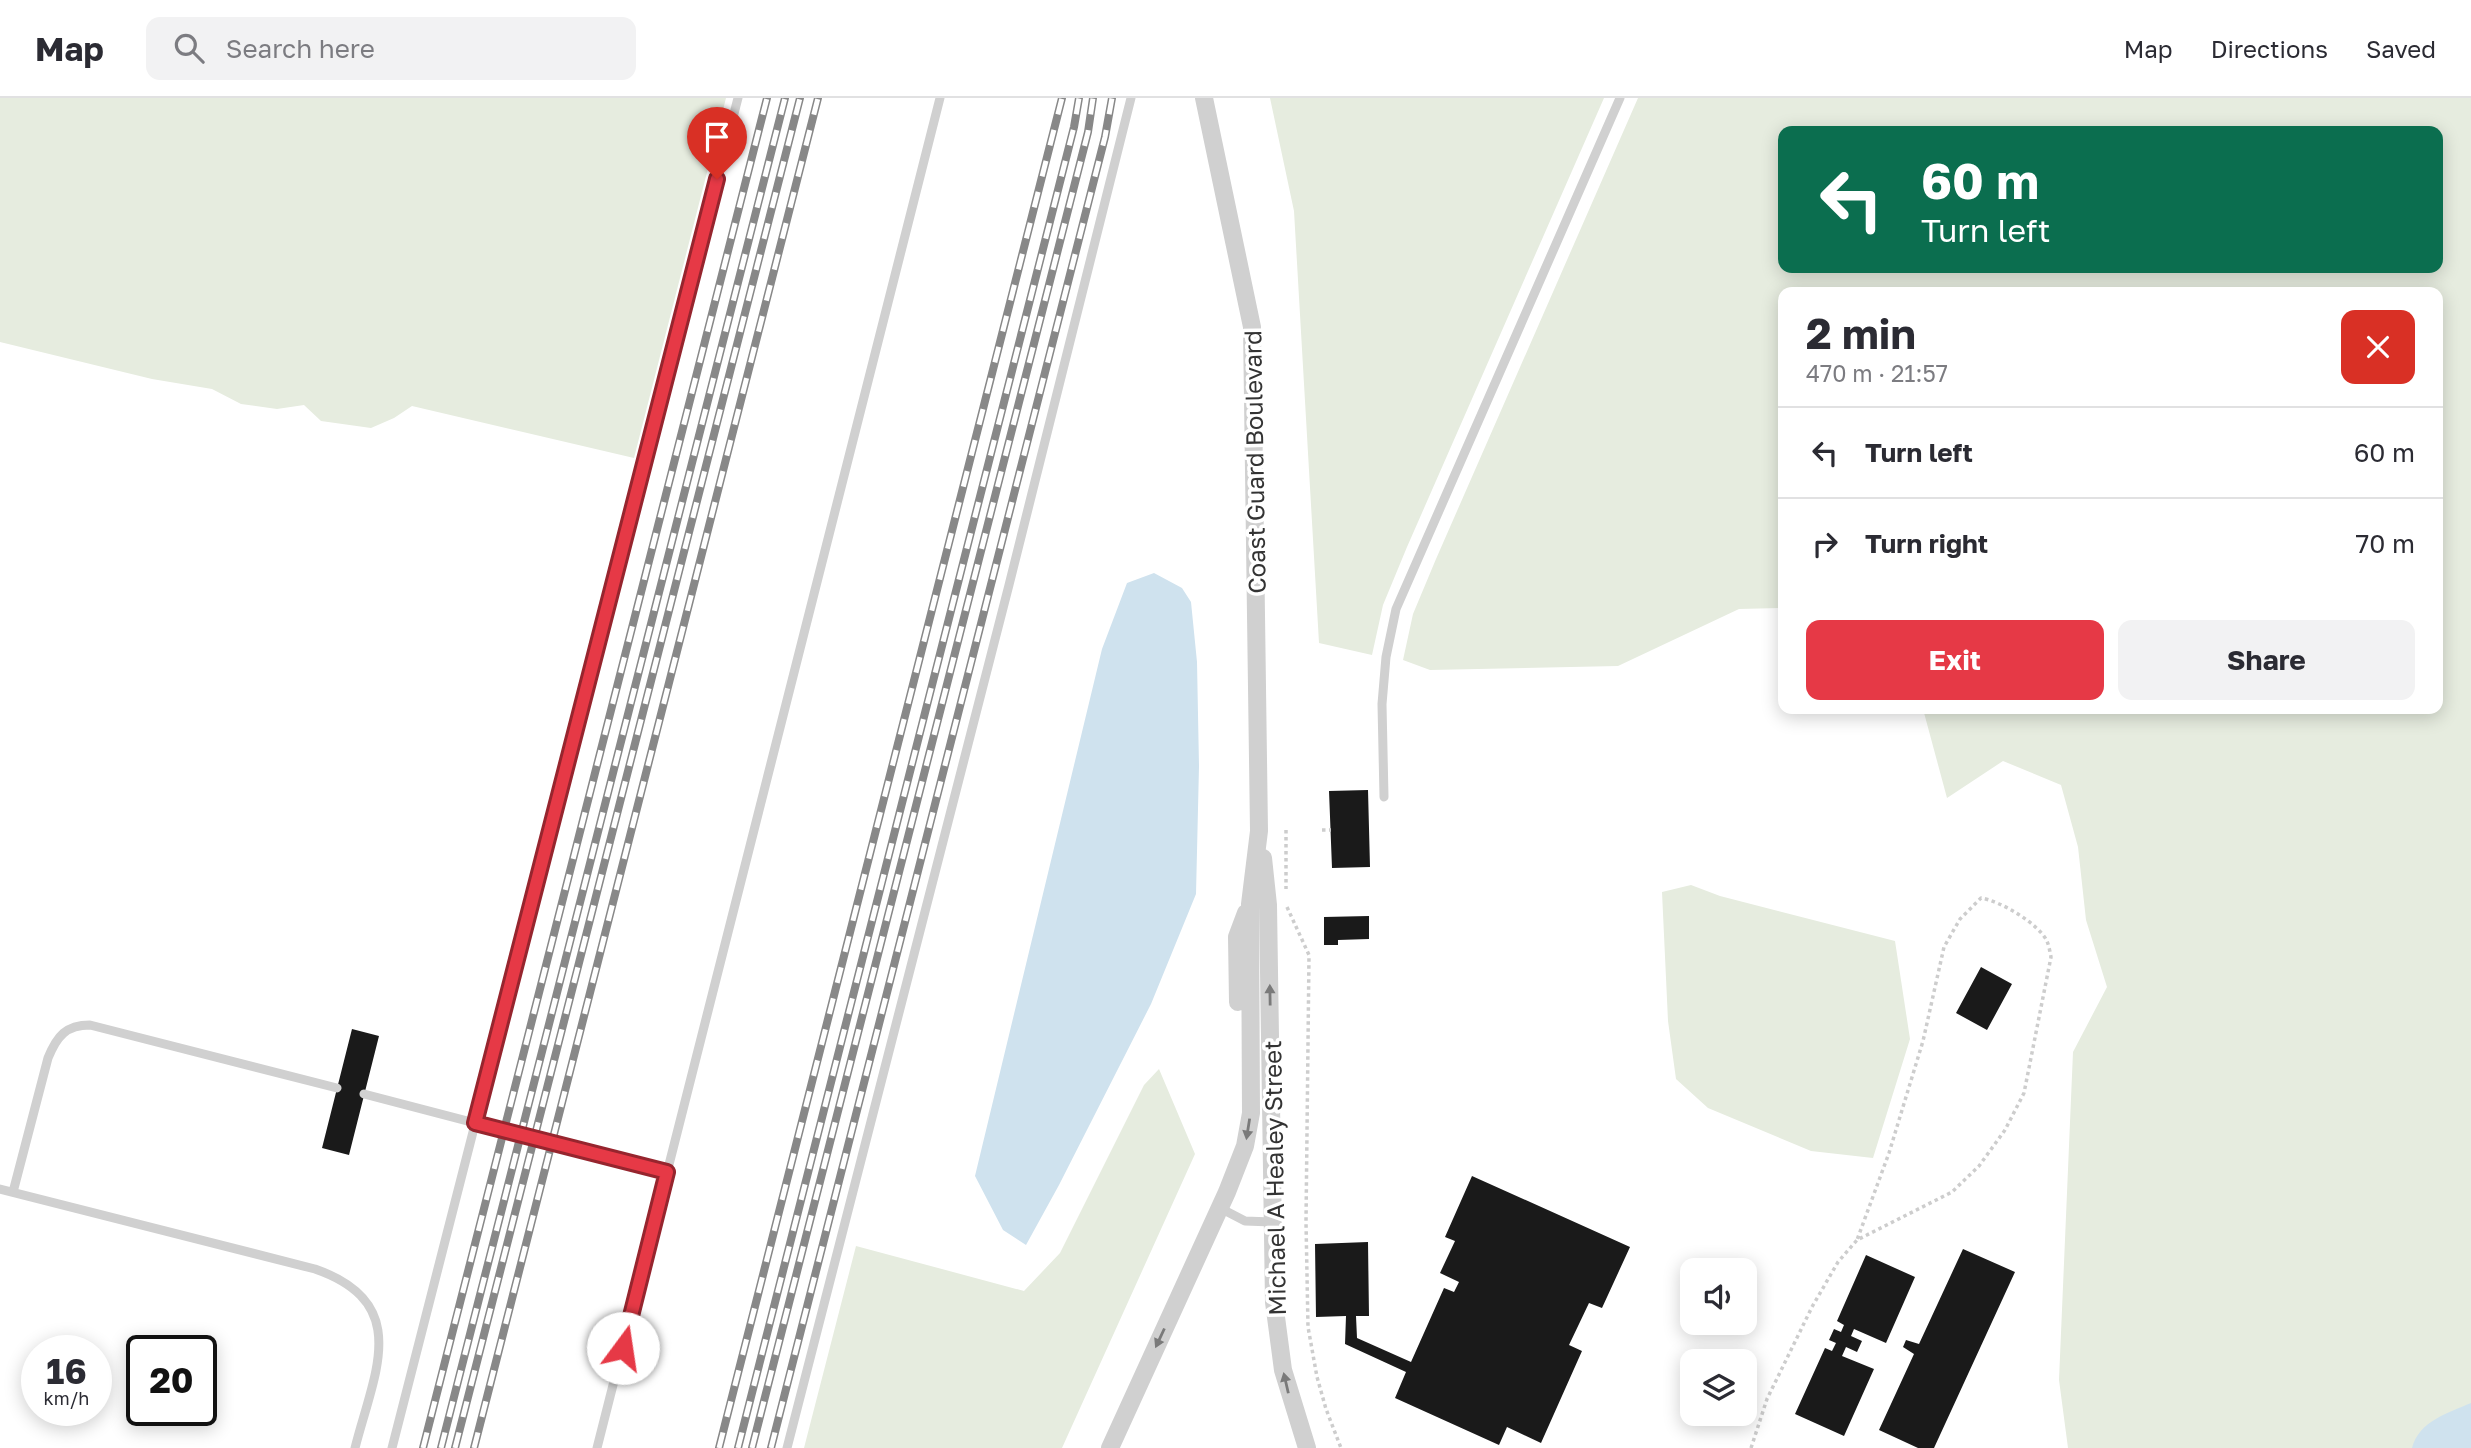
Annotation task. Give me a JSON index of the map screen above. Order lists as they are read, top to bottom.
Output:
{
  "streets": {
    "street": ["Coast Guard Boulevard", "Michael A Healey Street"]
  },
  "crossings": [
    ["Coast Guard Boulevard", "Michael A Healey Street"]
  ],
  "one_way": ["Coast Guard Boulevard", "Michael A Healey Street"],
  "page": {
    "header": "Map",
    "search": "Search here",
    "nav": ["Map", "Directions", "Saved"],
    "turn": ["60 m", "Turn left"],
    "heading": ["2 min", "470 m · 21:57"],
    "list": [
      {
        "name": "Turn left",
        "value": "60 m"
      },
      {
        "name": "Turn right",
        "value": "70 m"
      }
    ],
    "buttons": ["Exit", "Share"],
    "speed": "16 km/h",
    "limit": "20"
  }
}
